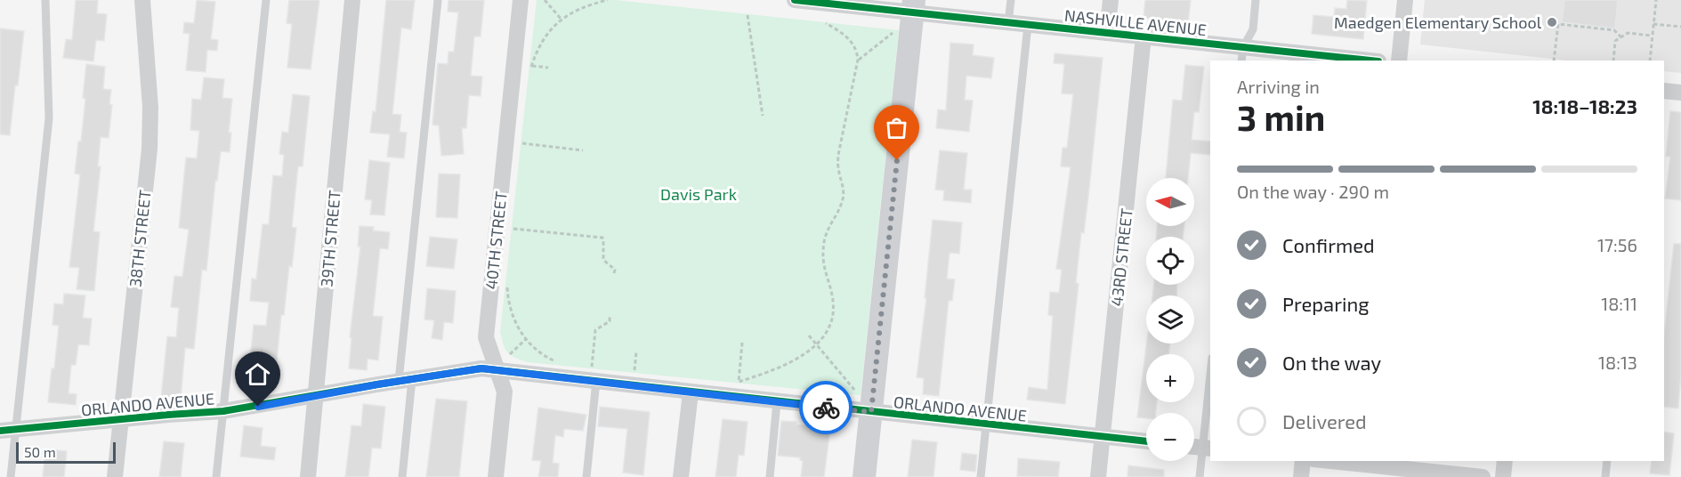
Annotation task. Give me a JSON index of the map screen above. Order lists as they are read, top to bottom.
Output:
{
  "streets": {
    "street": [
      "NASHVILLE AVENUE",
      "38TH STREET",
      "39TH STREET",
      "40TH STREET",
      "43RD STREET",
      "ORLANDO AVENUE"
    ]
  },
  "crossings": [
    ["NASHVILLE AVENUE", "43RD STREET"],
    ["38TH STREET", "ORLANDO AVENUE"],
    ["39TH STREET", "ORLANDO AVENUE"],
    ["40TH STREET", "ORLANDO AVENUE"],
    ["43RD STREET", "ORLANDO AVENUE"]
  ],
  "parks": ["Davis Park"],
  "places": ["Maedgen Elementary School"],
  "scale_bar": "50 m",
  "north": "left",
  "page": {
    "heading": ["3 min", "Arriving in", "18:18–18:23"],
    "bar": "On the way · 290 m",
    "map_buttons": ["+", "−"],
    "list": [
      ["Confirmed", "17:56"],
      ["Preparing", "18:11"],
      ["On the way", "18:13"],
      "Delivered"
    ],
    "scale": "50 m"
  }
}
